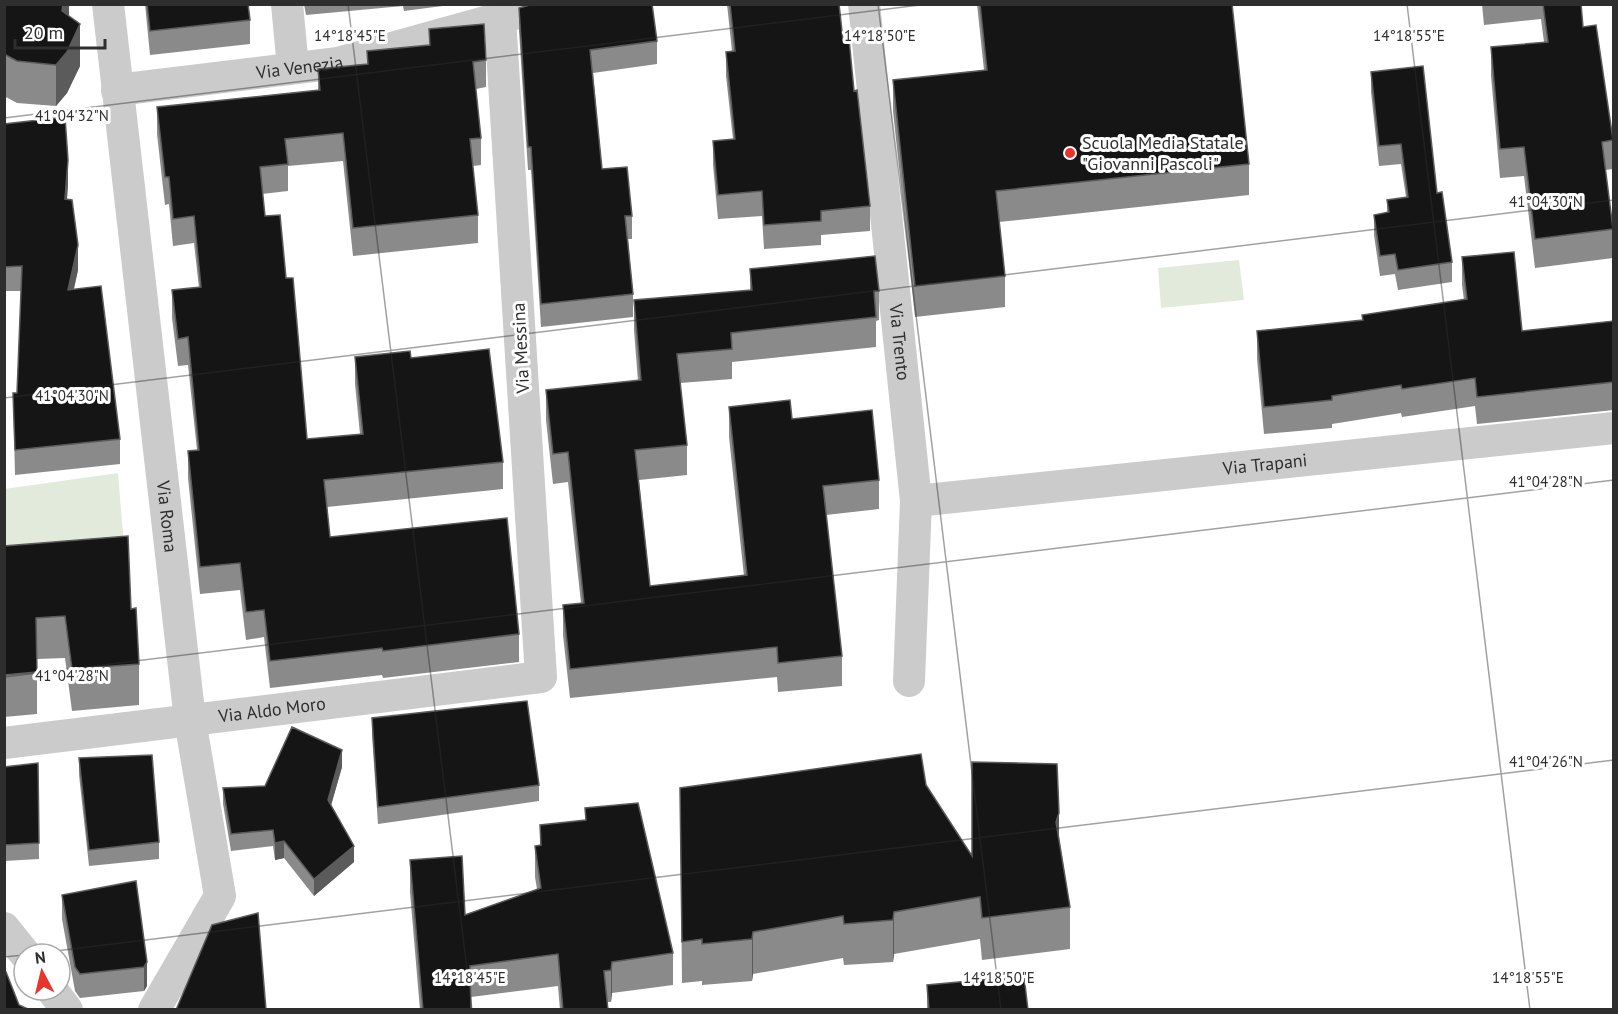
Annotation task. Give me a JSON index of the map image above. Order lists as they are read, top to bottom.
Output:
{
  "streets": {
    "street": [
      "Via Venezia",
      "Via Trento",
      "Via Messina",
      "Via Trapani",
      "Via Roma",
      "Via Aldo Moro"
    ]
  },
  "crossings": [
    ["Via Venezia", "Via Messina"],
    ["Via Venezia", "Via Roma"],
    ["Via Trento", "Via Trapani"],
    ["Via Messina", "Via Aldo Moro"],
    ["Via Roma", "Via Aldo Moro"]
  ],
  "places": ["Scuola Media Statale \"Giovanni Pascoli\""],
  "scale_bar": "20 m",
  "north": "top",
  "coordinates": [
    "14°18'45\"E",
    "14°18'50\"E",
    "14°18'55\"E",
    "41°04'32\"N",
    "41°04'30\"N",
    "41°04'28\"N",
    "41°04'26\"N"
  ]
}
